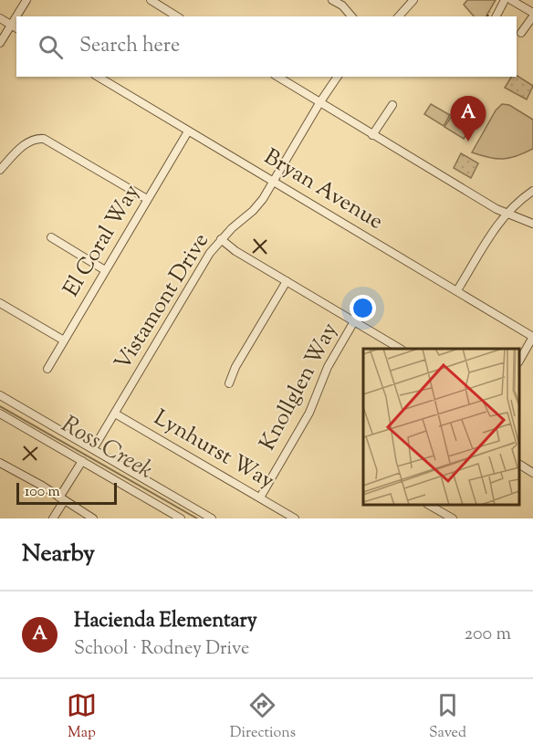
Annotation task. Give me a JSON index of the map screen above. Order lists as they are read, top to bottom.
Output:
{
  "streets": {
    "street": [
      "Bryan Avenue",
      "El Coral Way",
      "Vistamont Drive",
      "Knollglen Way",
      "Lynhurst Way"
    ]
  },
  "crossings": [
    ["Bryan Avenue", "El Coral Way"],
    ["Bryan Avenue", "Vistamont Drive"],
    ["Vistamont Drive", "Lynhurst Way"],
    ["Knollglen Way", "Lynhurst Way"]
  ],
  "water": ["Ross Creek"],
  "scale_bar": "100 m",
  "page": {
    "search": "Search here",
    "pins": "A",
    "scale": "100 m",
    "heading": "Nearby",
    "list": [
      {
        "mark": "A",
        "name": "Hacienda Elementary",
        "note": "School · Rodney Drive",
        "value": "200 m"
      }
    ],
    "nav": ["Map", "Directions", "Saved"]
  }
}
